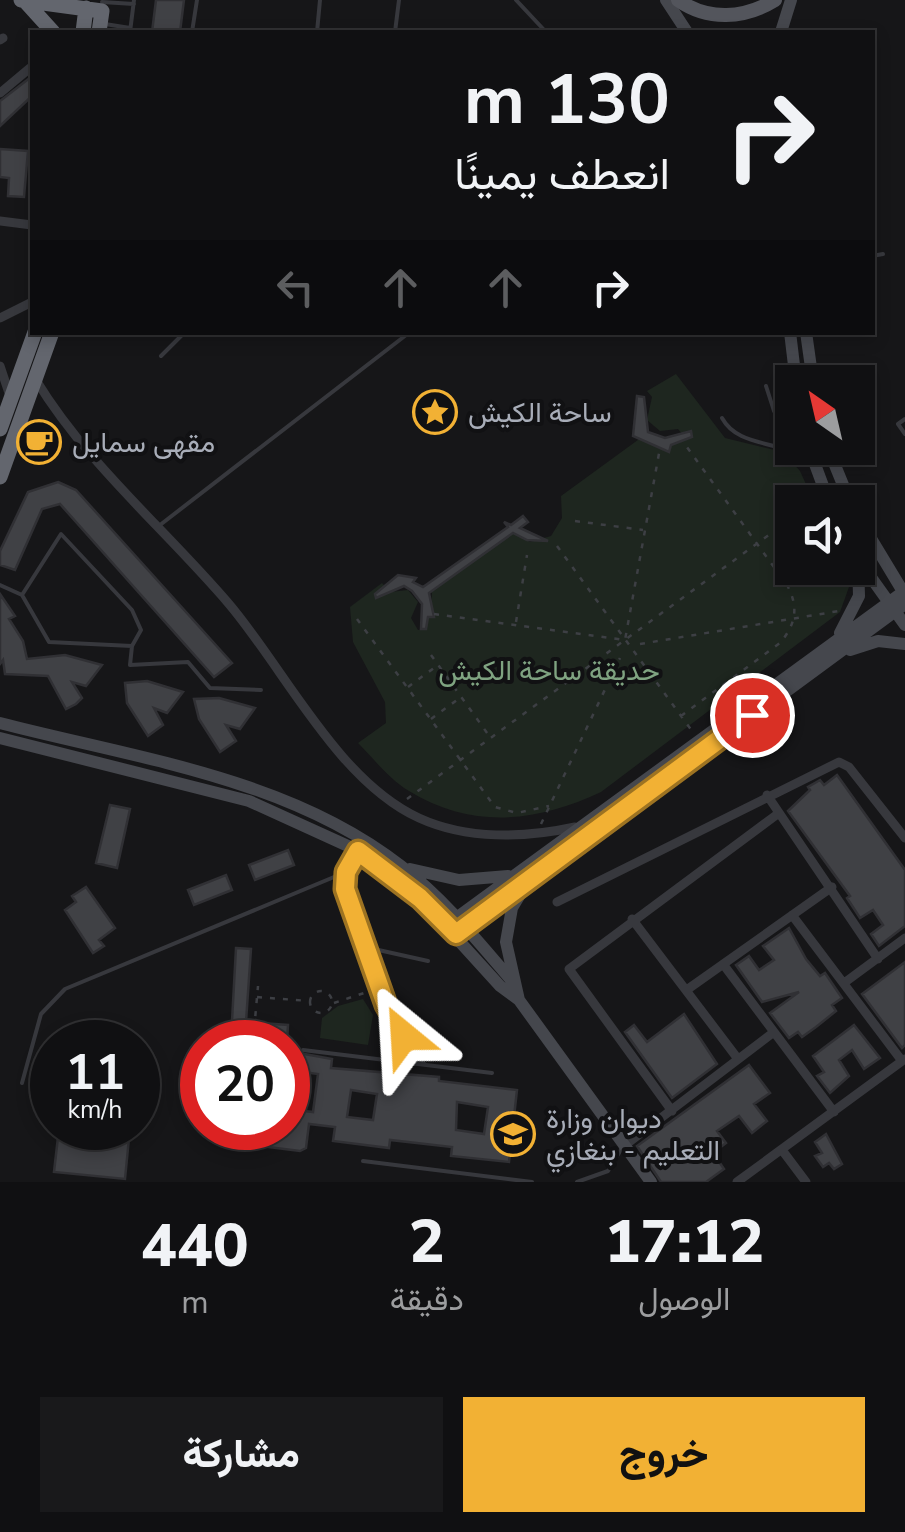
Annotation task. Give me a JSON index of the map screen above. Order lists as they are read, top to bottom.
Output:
{
  "parks": ["حديقة ساحة الكيش"],
  "places": {
    "place": ["ساحة الكيش"],
    "cafe": ["مقهى سمايل"],
    "school or university": ["ديوان وزارة التعليم - بنغازي"]
  },
  "north": "top left",
  "page": {
    "turn": ["130 m", "انعطف يمينًا"],
    "speed": "11 km/h",
    "limit": "20",
    "eta": [
      "17:12",
      "الوصول",
      "2",
      "دقيقة",
      "440",
      "m"
    ],
    "buttons": ["خروج", "مشاركة"]
  }
}
